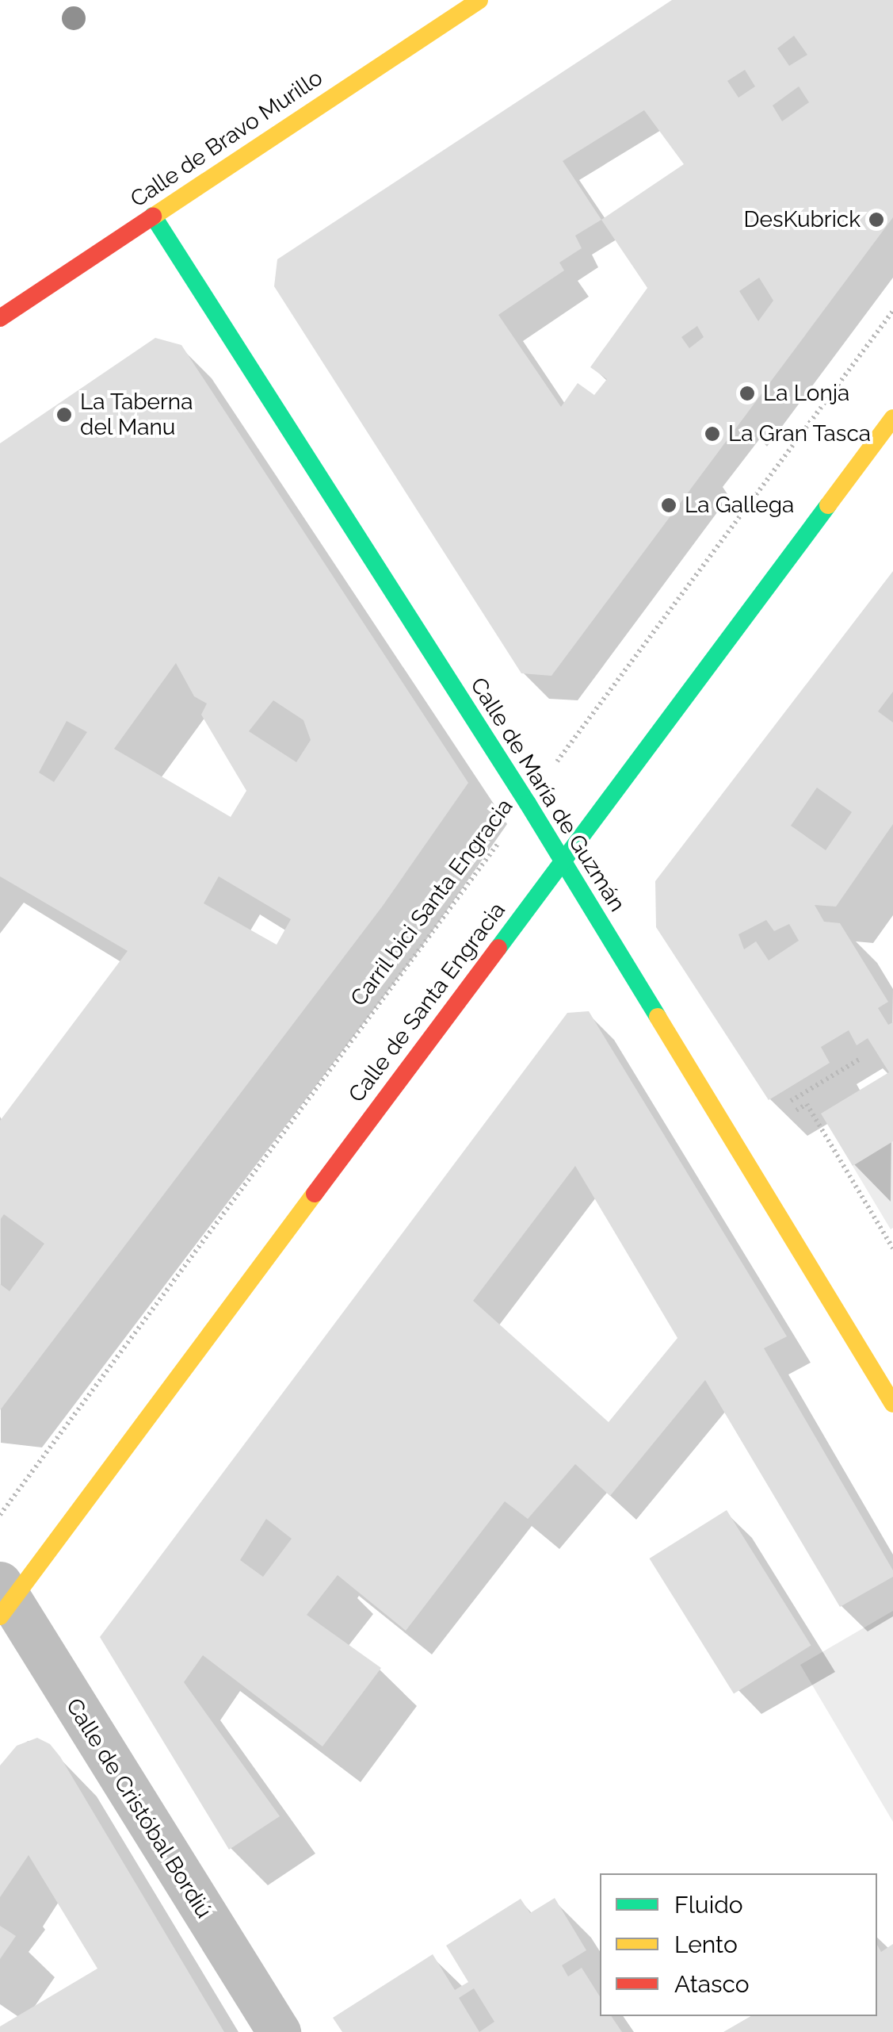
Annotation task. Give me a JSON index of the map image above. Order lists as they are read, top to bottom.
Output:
{
  "streets": {
    "main road": ["Calle de Bravo Murillo", "Calle de María de Guzmán", "Calle de Santa Engracia"],
    "street": ["Calle de Cristóbal Bordiú"],
    "path": ["Carril bici Santa Engracia"]
  },
  "crossings": [
    ["Calle de Bravo Murillo", "Calle de María de Guzmán"],
    ["Calle de María de Guzmán", "Carril bici Santa Engracia"],
    ["Calle de María de Guzmán", "Calle de Santa Engracia"],
    ["Calle de Santa Engracia", "Calle de Cristóbal Bordiú"]
  ],
  "places": [
    "DesKubrick",
    "La Lonja",
    "La Taberna del Manu",
    "La Gran Tasca",
    "La Gallega"
  ],
  "legend": ["Fluido", "Lento", "Atasco"]
}
